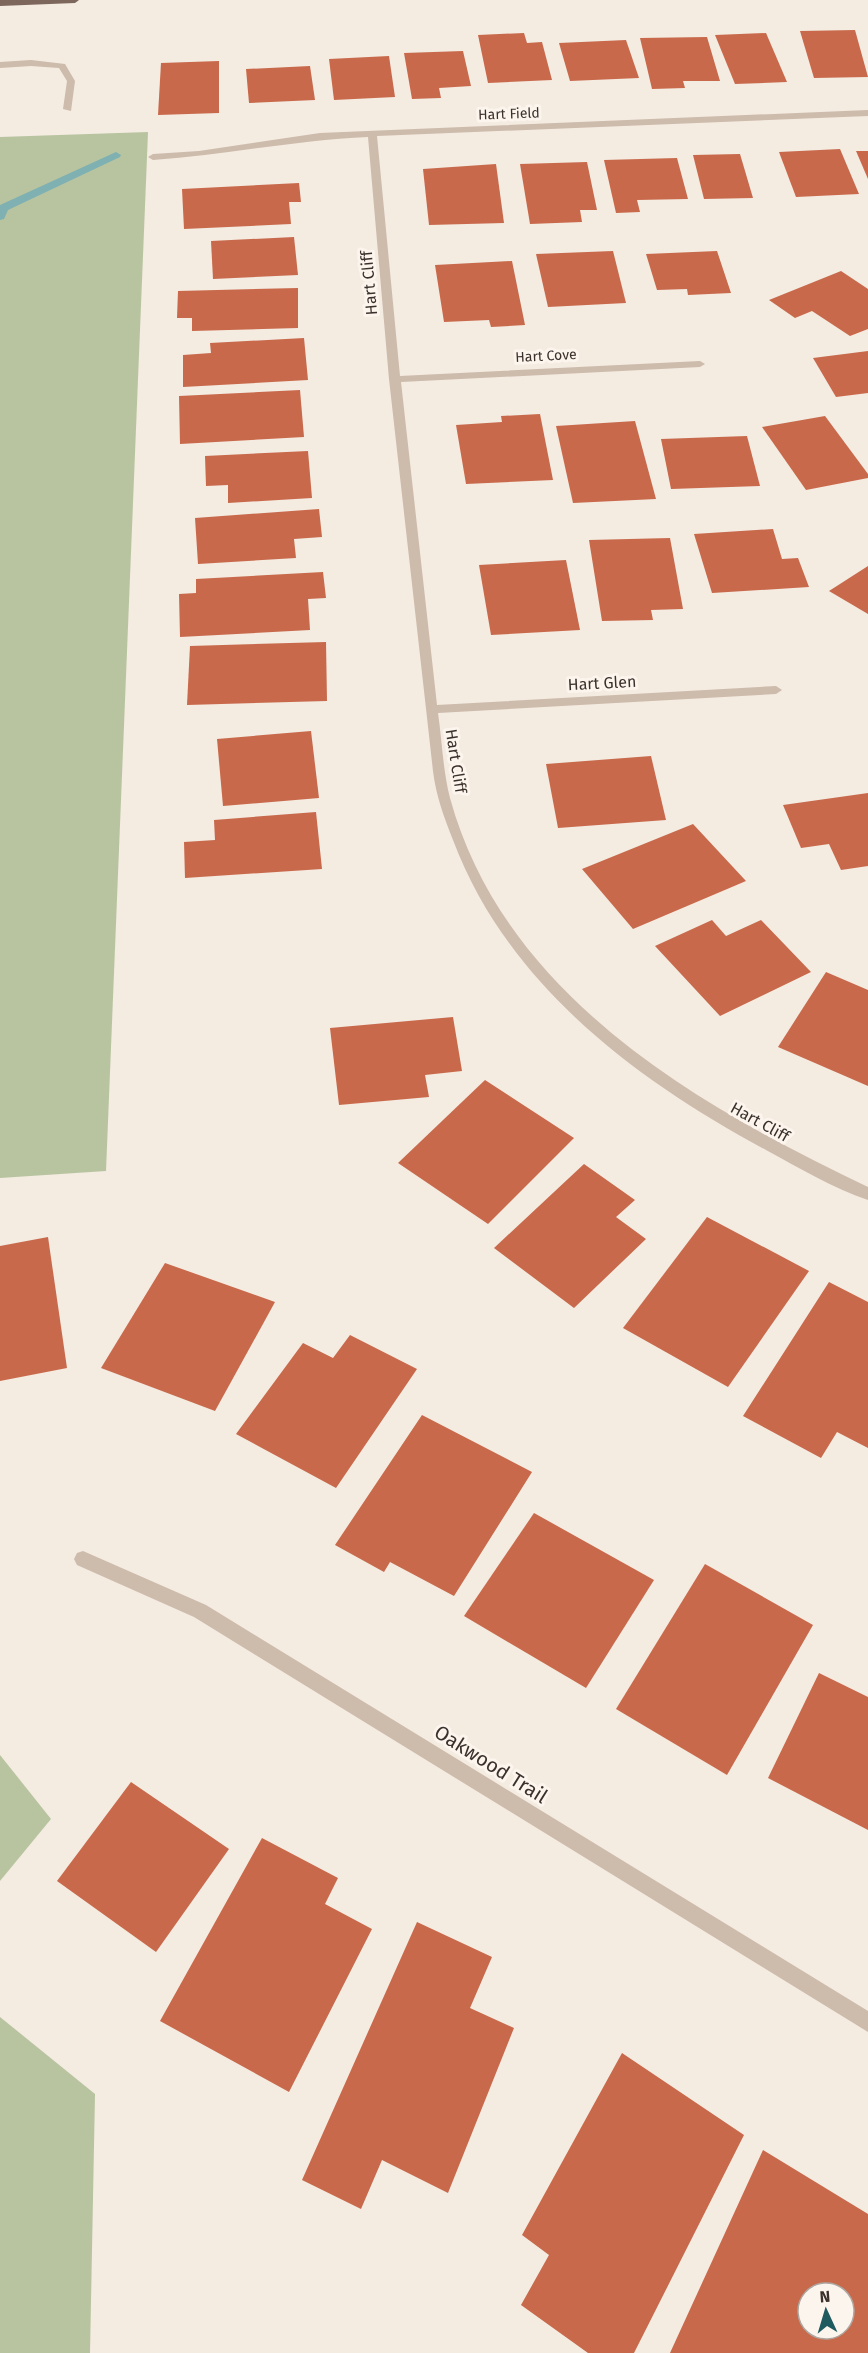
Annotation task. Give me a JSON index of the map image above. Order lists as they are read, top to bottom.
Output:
{
  "streets": {
    "street": [
      "Hart Field",
      "Hart Cliff",
      "Hart Cove",
      "Hart Glen",
      "Oakwood Trail"
    ]
  },
  "crossings": [
    ["Hart Field", "Hart Cliff"],
    ["Hart Cliff", "Hart Cove"],
    ["Hart Cliff", "Hart Glen"]
  ],
  "north": "top"
}
